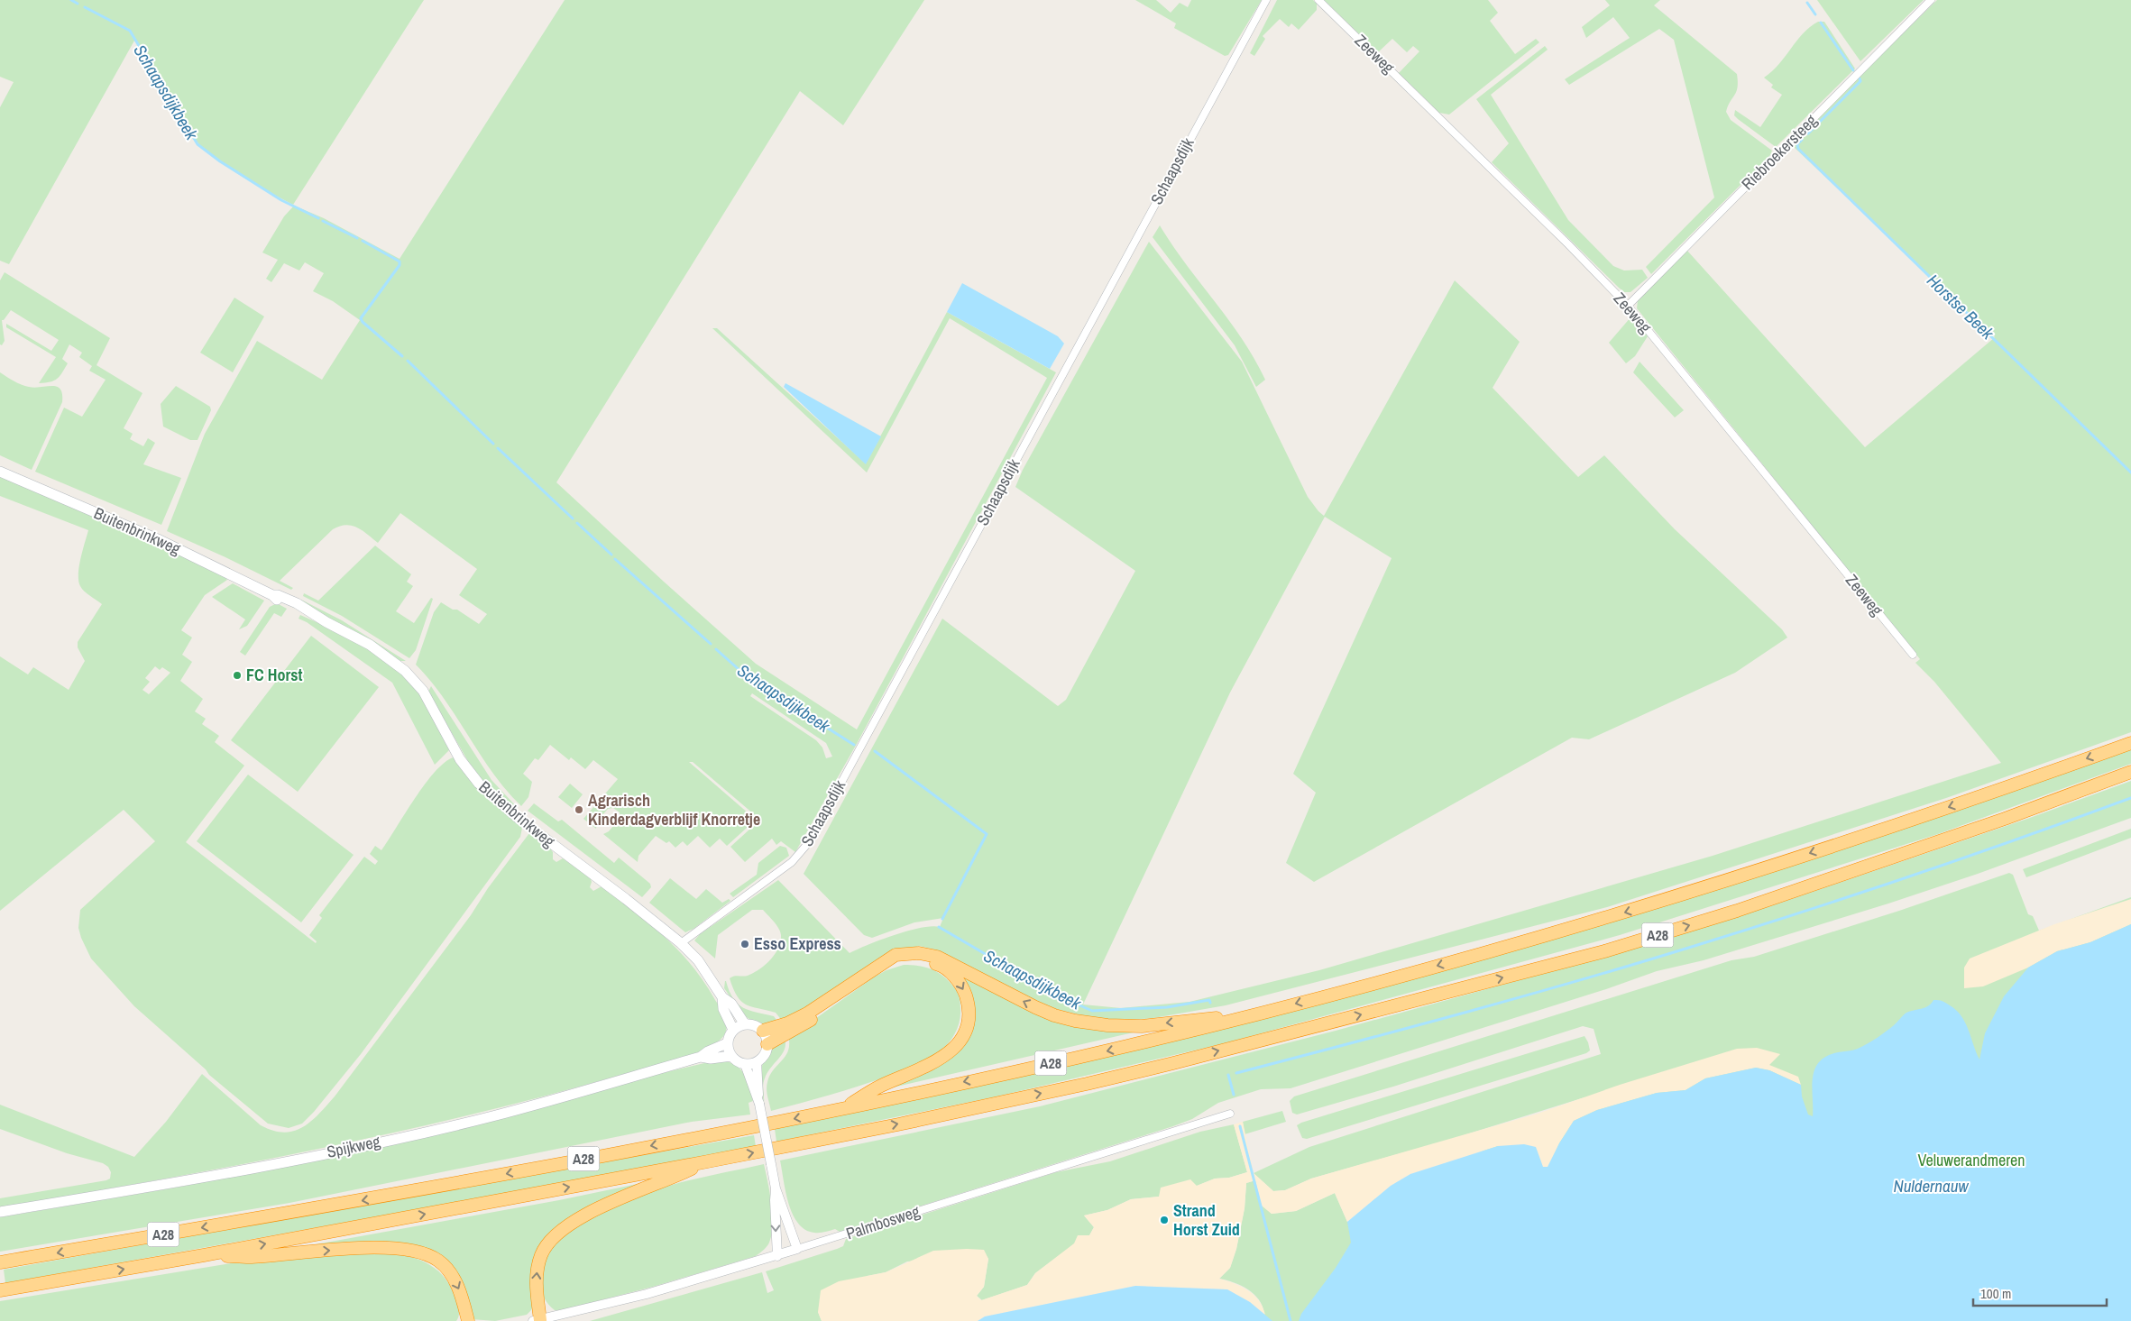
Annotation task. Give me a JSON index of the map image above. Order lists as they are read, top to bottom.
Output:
{
  "streets": {
    "highway": ["A28"],
    "main road": ["Buitenbrinkweg", "Spijkweg"],
    "street": [
      "Zeeweg",
      "Riebroekersteeg",
      "Schaapsdijk",
      "Palmbosweg"
    ]
  },
  "crossings": [
    ["Zeeweg", "Riebroekersteeg"],
    ["Schaapsdijk", "Buitenbrinkweg"],
    ["Buitenbrinkweg", "A28"],
    ["Buitenbrinkweg", "Spijkweg"],
    ["A28", "Spijkweg"],
    ["A28", "Palmbosweg"]
  ],
  "water": ["Schaapsdijkbeek", "Horstse Beek", "Nuldernauw"],
  "parks": ["Veluwerandmeren"],
  "places": [
    "FC Horst",
    "Agrarisch Kinderdagverblijf Knorretje",
    "Esso Express",
    "Strand Horst Zuid"
  ],
  "scale_bar": "100 m"
}
